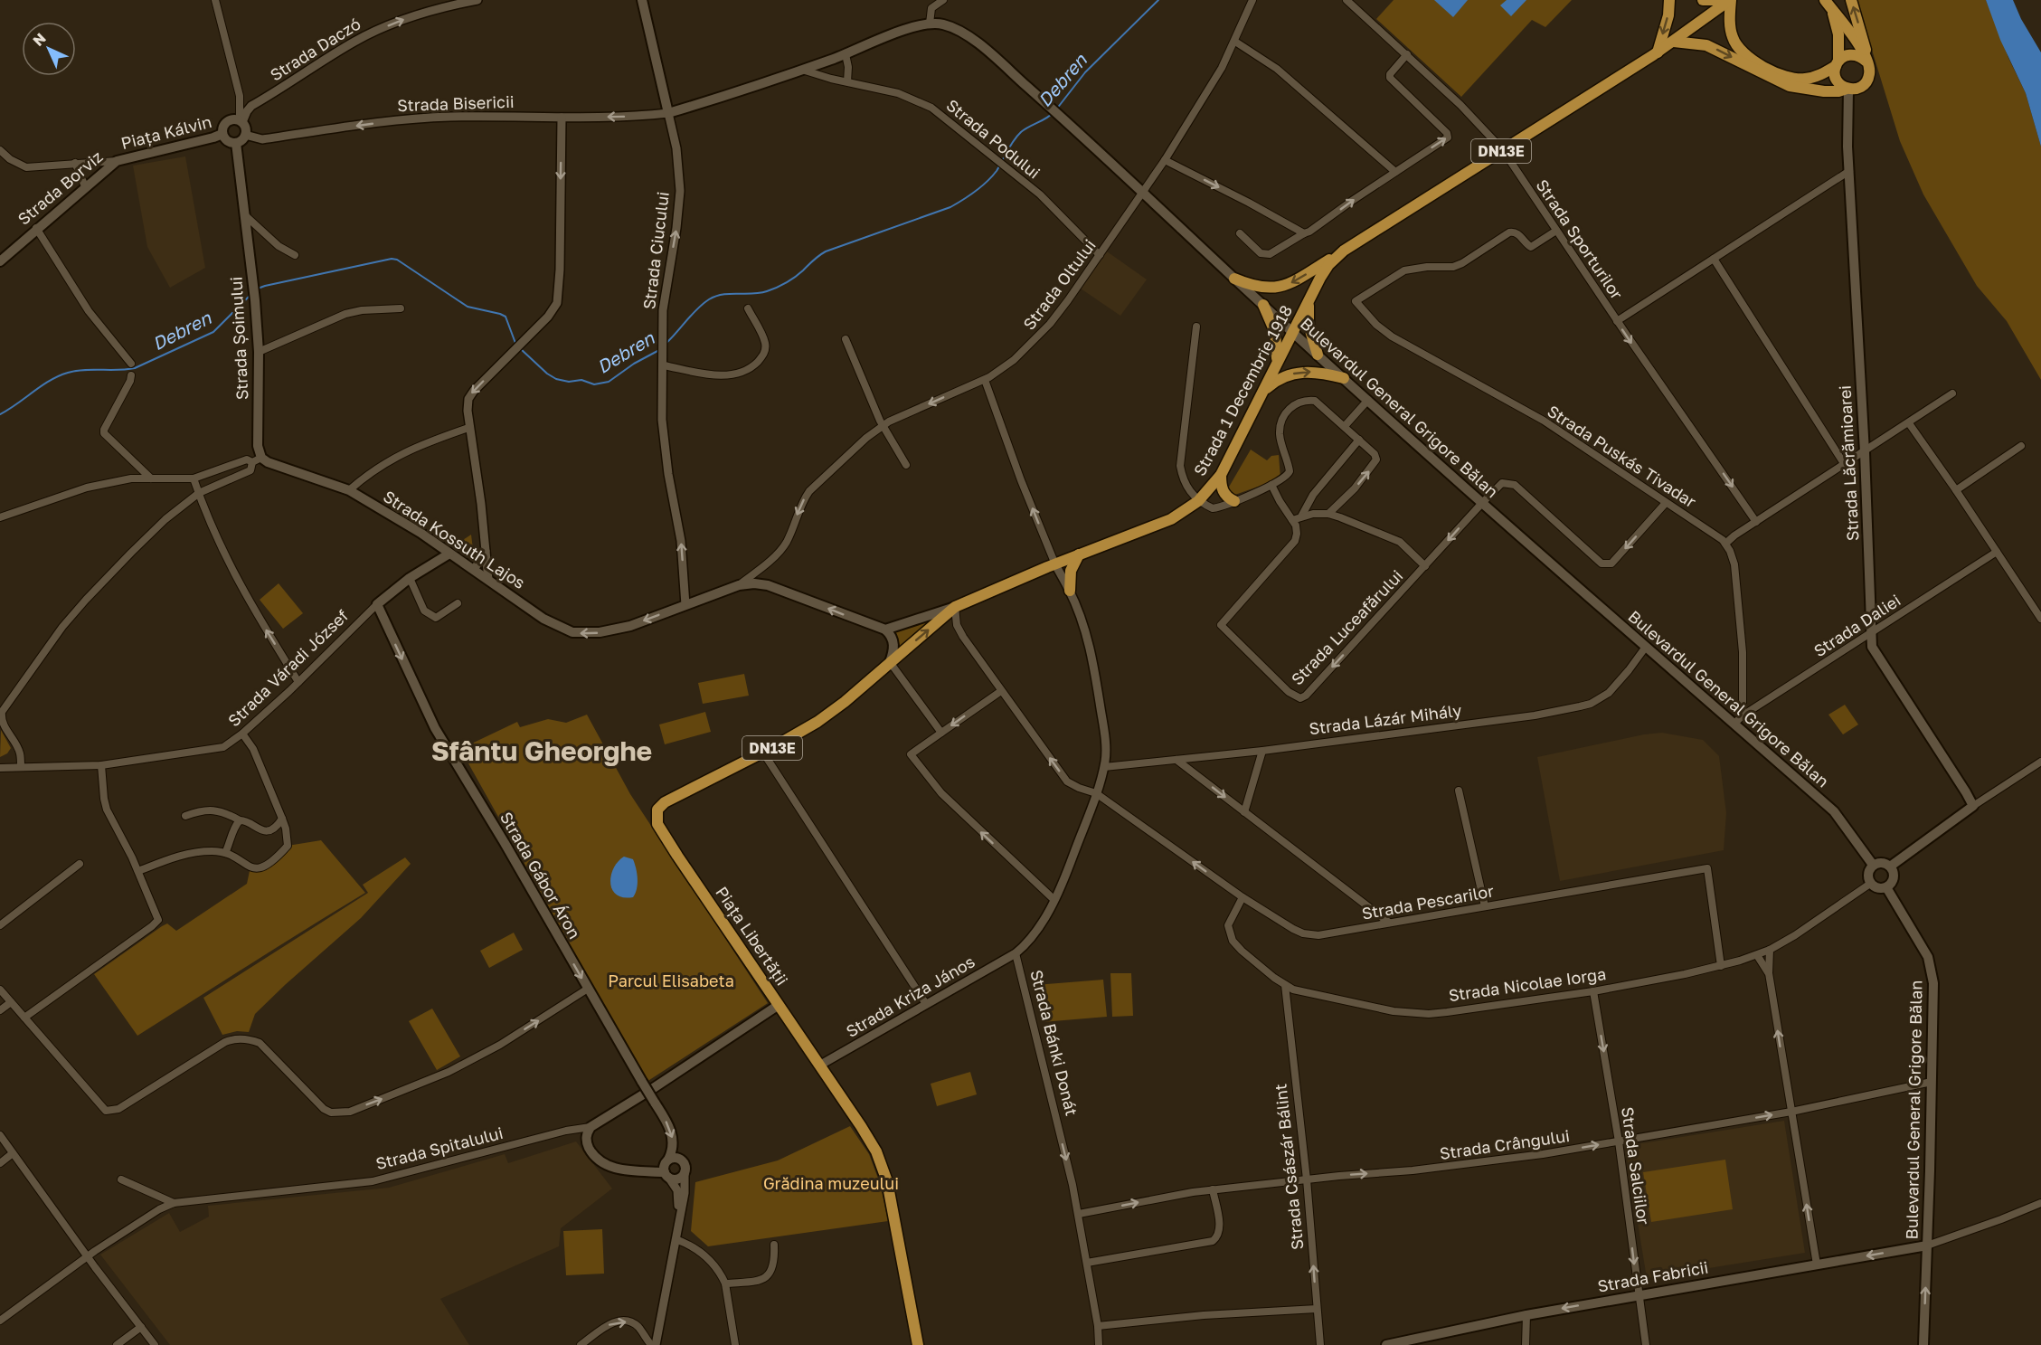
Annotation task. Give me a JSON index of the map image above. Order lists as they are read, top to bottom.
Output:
{
  "streets": {
    "main road": [
      "Piața Kálvin",
      "DN13E",
      "Strada Borviz",
      "Strada Ciucului",
      "Strada Șoimului",
      "Strada 1 Decembrie 1918",
      "Bulevardul General Grigore Bălan",
      "Strada Lăcrămioarei",
      "Strada Kossuth Lajos",
      "Strada Váradi József",
      "Strada Gábor Áron",
      "Piața Libertății",
      "Strada Spitalului",
      "Strada Fabricii"
    ],
    "street": [
      "Strada Daczó",
      "Strada Bisericii",
      "Strada Podului",
      "Strada Sporturilor",
      "Strada Oltului",
      "Strada Puskás Tivadar",
      "Strada Daliei",
      "Strada Luceafărului",
      "Strada Lázár Mihály",
      "Strada Pescarilor",
      "Strada Nicolae Iorga",
      "Strada Kriza János",
      "Strada Bánki Donát",
      "Strada Crângului",
      "Strada Salciilor",
      "Strada Császár Bálint"
    ]
  },
  "crossings": [
    ["Strada Daczó", "Strada Bisericii"],
    ["Strada Daczó", "Piața Kálvin"],
    ["Strada Daczó", "Strada Șoimului"],
    ["Strada Bisericii", "Piața Kálvin"],
    ["Strada Bisericii", "Strada Ciucului"],
    ["Strada Bisericii", "Strada Șoimului"],
    ["Strada Bisericii", "Bulevardul General Grigore Bălan"],
    ["Piața Kálvin", "Strada Borviz"],
    ["Piața Kálvin", "Strada Șoimului"],
    ["Strada Podului", "Strada Oltului"],
    ["Strada Podului", "Bulevardul General Grigore Bălan"],
    ["DN13E", "Strada 1 Decembrie 1918"],
    ["DN13E", "Strada Pescarilor"],
    ["DN13E", "Piața Libertății"],
    ["DN13E", "Strada Kriza János"],
    ["Strada Sporturilor", "Strada 1 Decembrie 1918"],
    ["Strada Sporturilor", "Strada Puskás Tivadar"],
    ["Strada Ciucului", "Bulevardul General Grigore Bălan"],
    ["Strada Ciucului", "Strada Kossuth Lajos"],
    ["Strada Oltului", "Bulevardul General Grigore Bălan"],
    ["Strada Șoimului", "Strada Kossuth Lajos"],
    ["Strada 1 Decembrie 1918", "Bulevardul General Grigore Bălan"],
    ["Strada 1 Decembrie 1918", "Strada Pescarilor"],
    ["Strada 1 Decembrie 1918", "Strada Bánki Donát"],
    ["Bulevardul General Grigore Bălan", "Strada Daliei"],
    ["Bulevardul General Grigore Bălan", "Strada Luceafărului"],
    ["Bulevardul General Grigore Bălan", "Strada Lázár Mihály"],
    ["Bulevardul General Grigore Bălan", "Strada Nicolae Iorga"],
    ["Bulevardul General Grigore Bălan", "Strada Crângului"],
    ["Bulevardul General Grigore Bălan", "Strada Fabricii"],
    ["Strada Puskás Tivadar", "Strada Daliei"],
    ["Strada Puskás Tivadar", "Strada Luceafărului"],
    ["Strada Lăcrămioarei", "Strada Daliei"],
    ["Strada Kossuth Lajos", "Strada Váradi József"],
    ["Strada Váradi József", "Strada Gábor Áron"],
    ["Strada Lázár Mihály", "Strada Bánki Donát"],
    ["Strada Pescarilor", "Strada Nicolae Iorga"],
    ["Strada Pescarilor", "Strada Bánki Donát"],
    ["Piața Libertății", "Strada Kriza János"],
    ["Piața Libertății", "Strada Spitalului"],
    ["Strada Nicolae Iorga", "Strada Salciilor"],
    ["Strada Nicolae Iorga", "Strada Császár Bálint"],
    ["Strada Kriza János", "Strada Bánki Donát"],
    ["Strada Bánki Donát", "Strada Crângului"],
    ["Strada Crângului", "Strada Salciilor"],
    ["Strada Crângului", "Strada Császár Bálint"],
    ["Strada Salciilor", "Strada Fabricii"]
  ],
  "one_way": [
    "Strada Daczó",
    "Strada Bisericii",
    "Strada Sporturilor",
    "Strada Ciucului",
    "Strada Oltului",
    "Strada Kossuth Lajos",
    "Strada Gábor Áron",
    "Strada Crângului",
    "Strada Salciilor",
    "Strada Császár Bálint",
    "Strada Fabricii"
  ],
  "districts": ["Sfântu Gheorghe"],
  "water": ["Debren"],
  "parks": ["Parcul Elisabeta", "Grădina muzeului"],
  "north": "top left"
}
